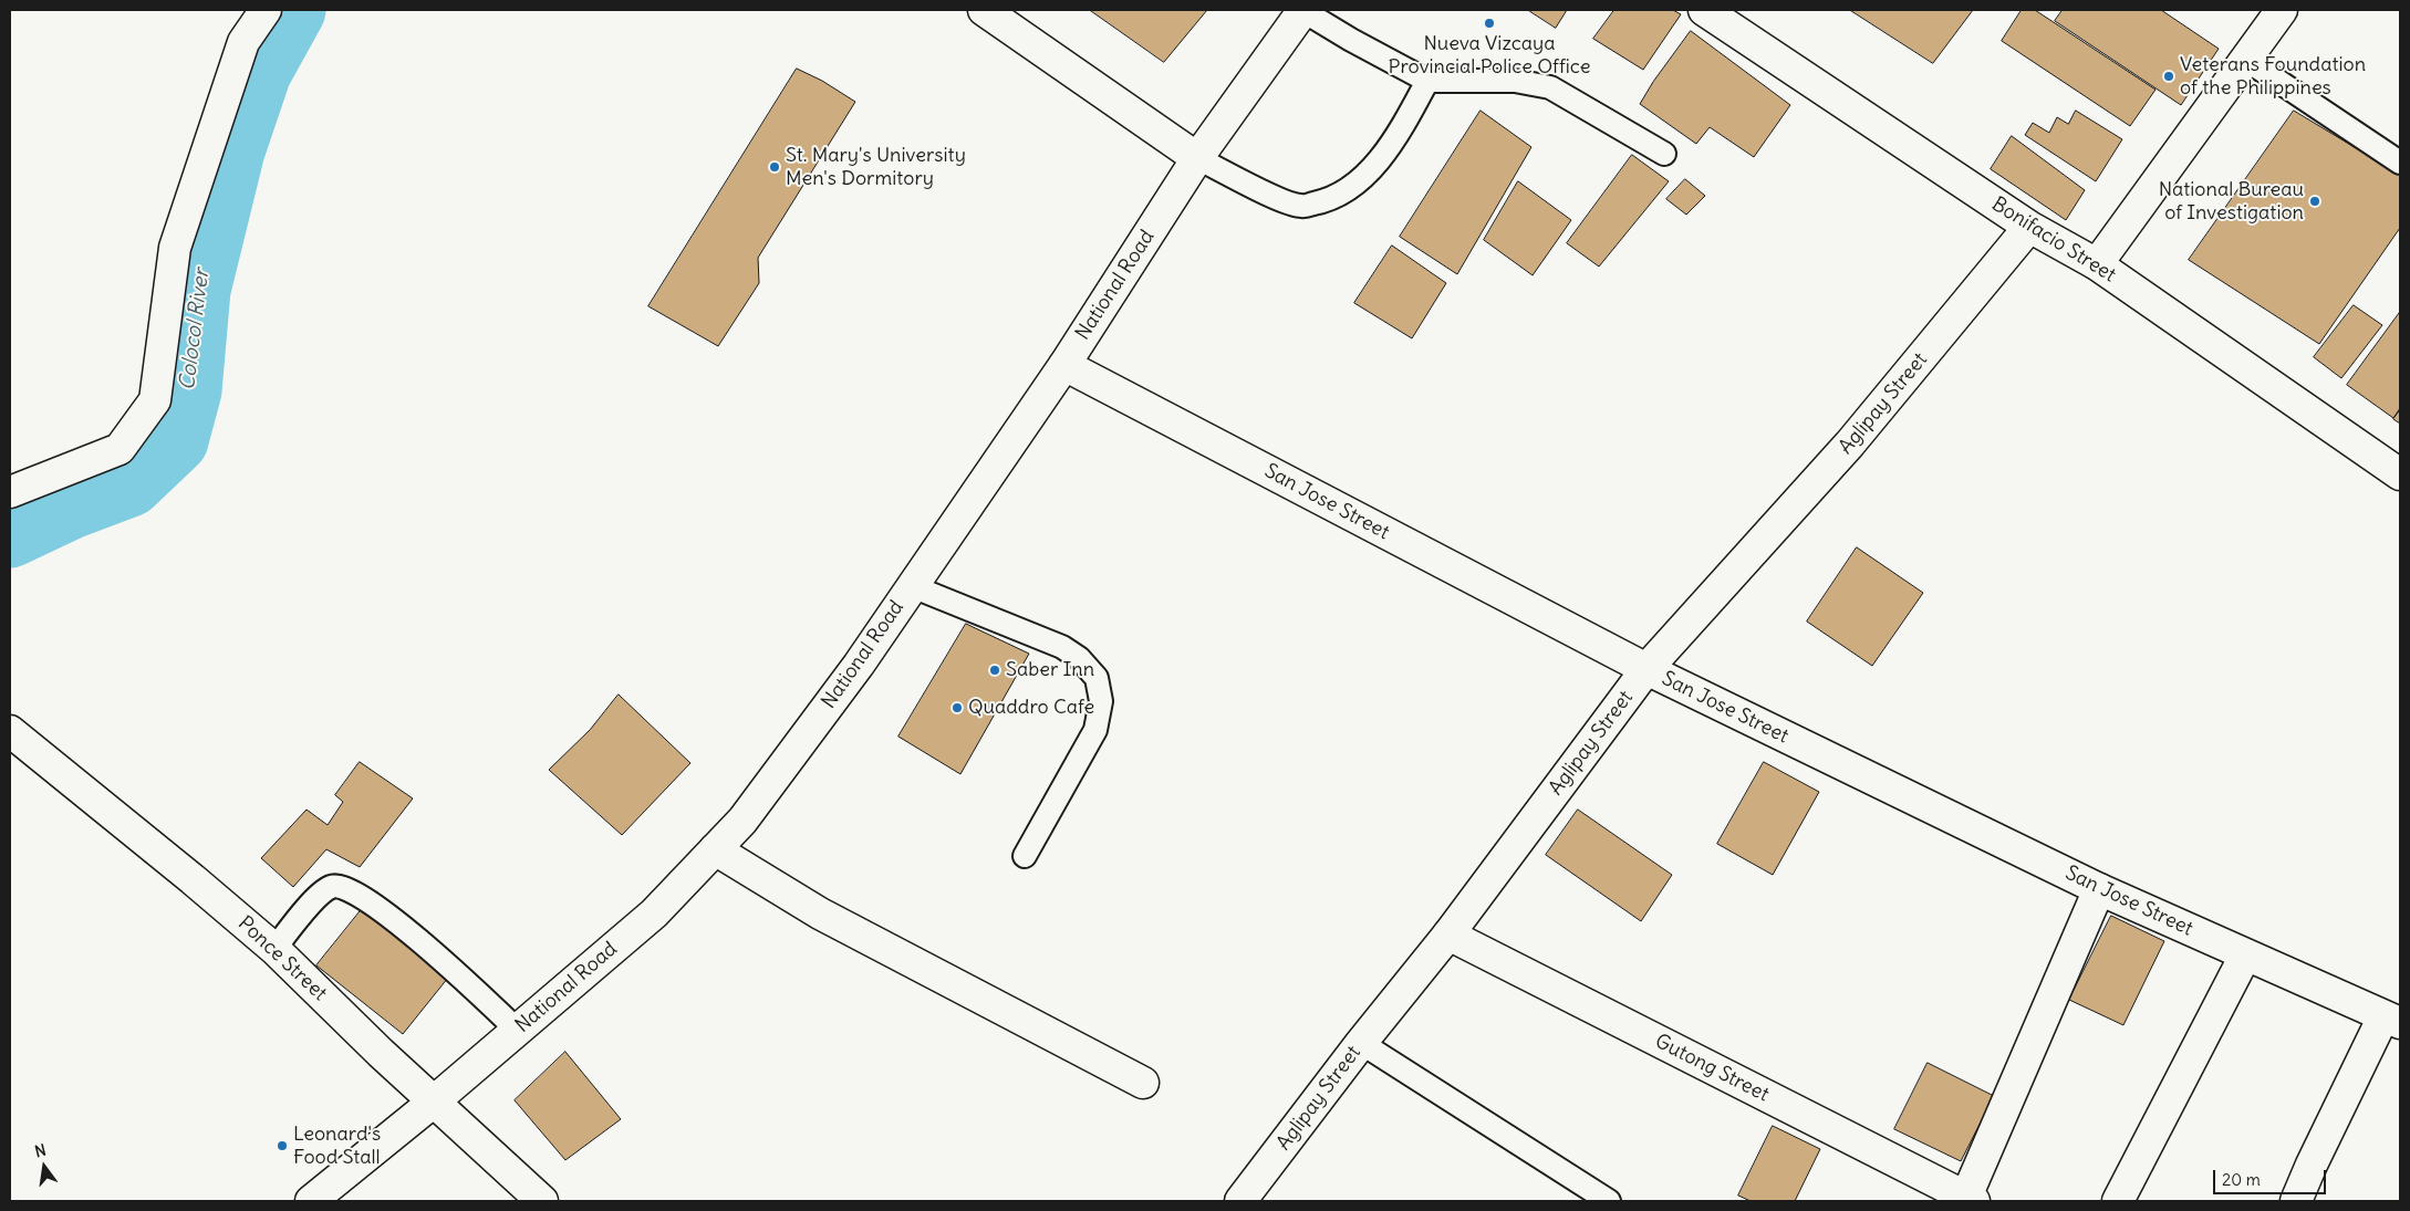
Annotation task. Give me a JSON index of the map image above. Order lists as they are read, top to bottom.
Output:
{
  "streets": {
    "street": [
      "Bonifacio Street",
      "National Road",
      "Aglipay Street",
      "San Jose Street",
      "Ponce Street",
      "Gutong Street"
    ]
  },
  "crossings": [
    ["Bonifacio Street", "Aglipay Street"],
    ["National Road", "San Jose Street"],
    ["National Road", "Ponce Street"],
    ["Aglipay Street", "San Jose Street"],
    ["Aglipay Street", "Gutong Street"]
  ],
  "water": ["Colocol River"],
  "places": [
    "Nueva Vizcaya Provincial Police Office",
    "Veterans Foundation of the Philippines",
    "St. Mary's University Men's Dormitory",
    "National Bureau of Investigation",
    "Saber Inn",
    "Quaddro Cafe",
    "Leonard's Food Stall"
  ],
  "scale_bar": "20 m",
  "north": "top"
}
